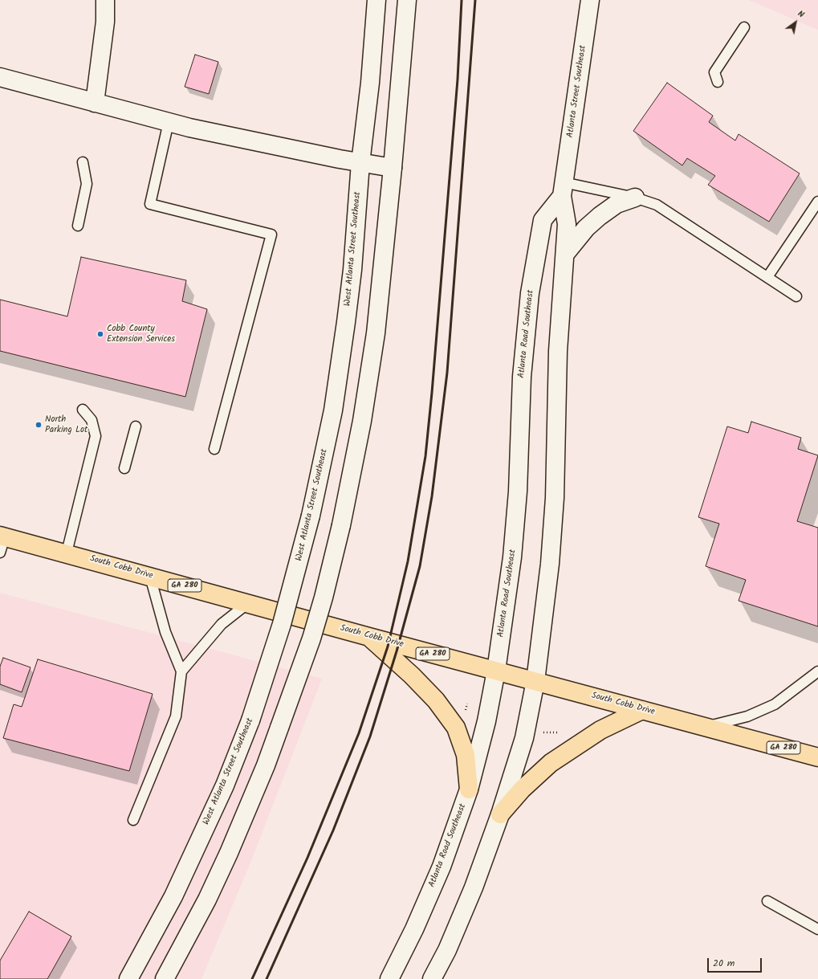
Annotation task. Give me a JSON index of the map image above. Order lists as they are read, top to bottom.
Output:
{
  "streets": {
    "main road": ["South Cobb Drive", "GA 280"],
    "street": ["Atlanta Street Southeast", "West Atlanta Street Southeast", "Atlanta Road Southeast"]
  },
  "crossings": [
    ["Atlanta Street Southeast", "Atlanta Road Southeast"],
    ["Atlanta Road Southeast", "South Cobb Drive"]
  ],
  "places": ["Cobb County Extension Services", "North Parking Lot"],
  "scale_bar": "20 m",
  "north": "top right"
}
